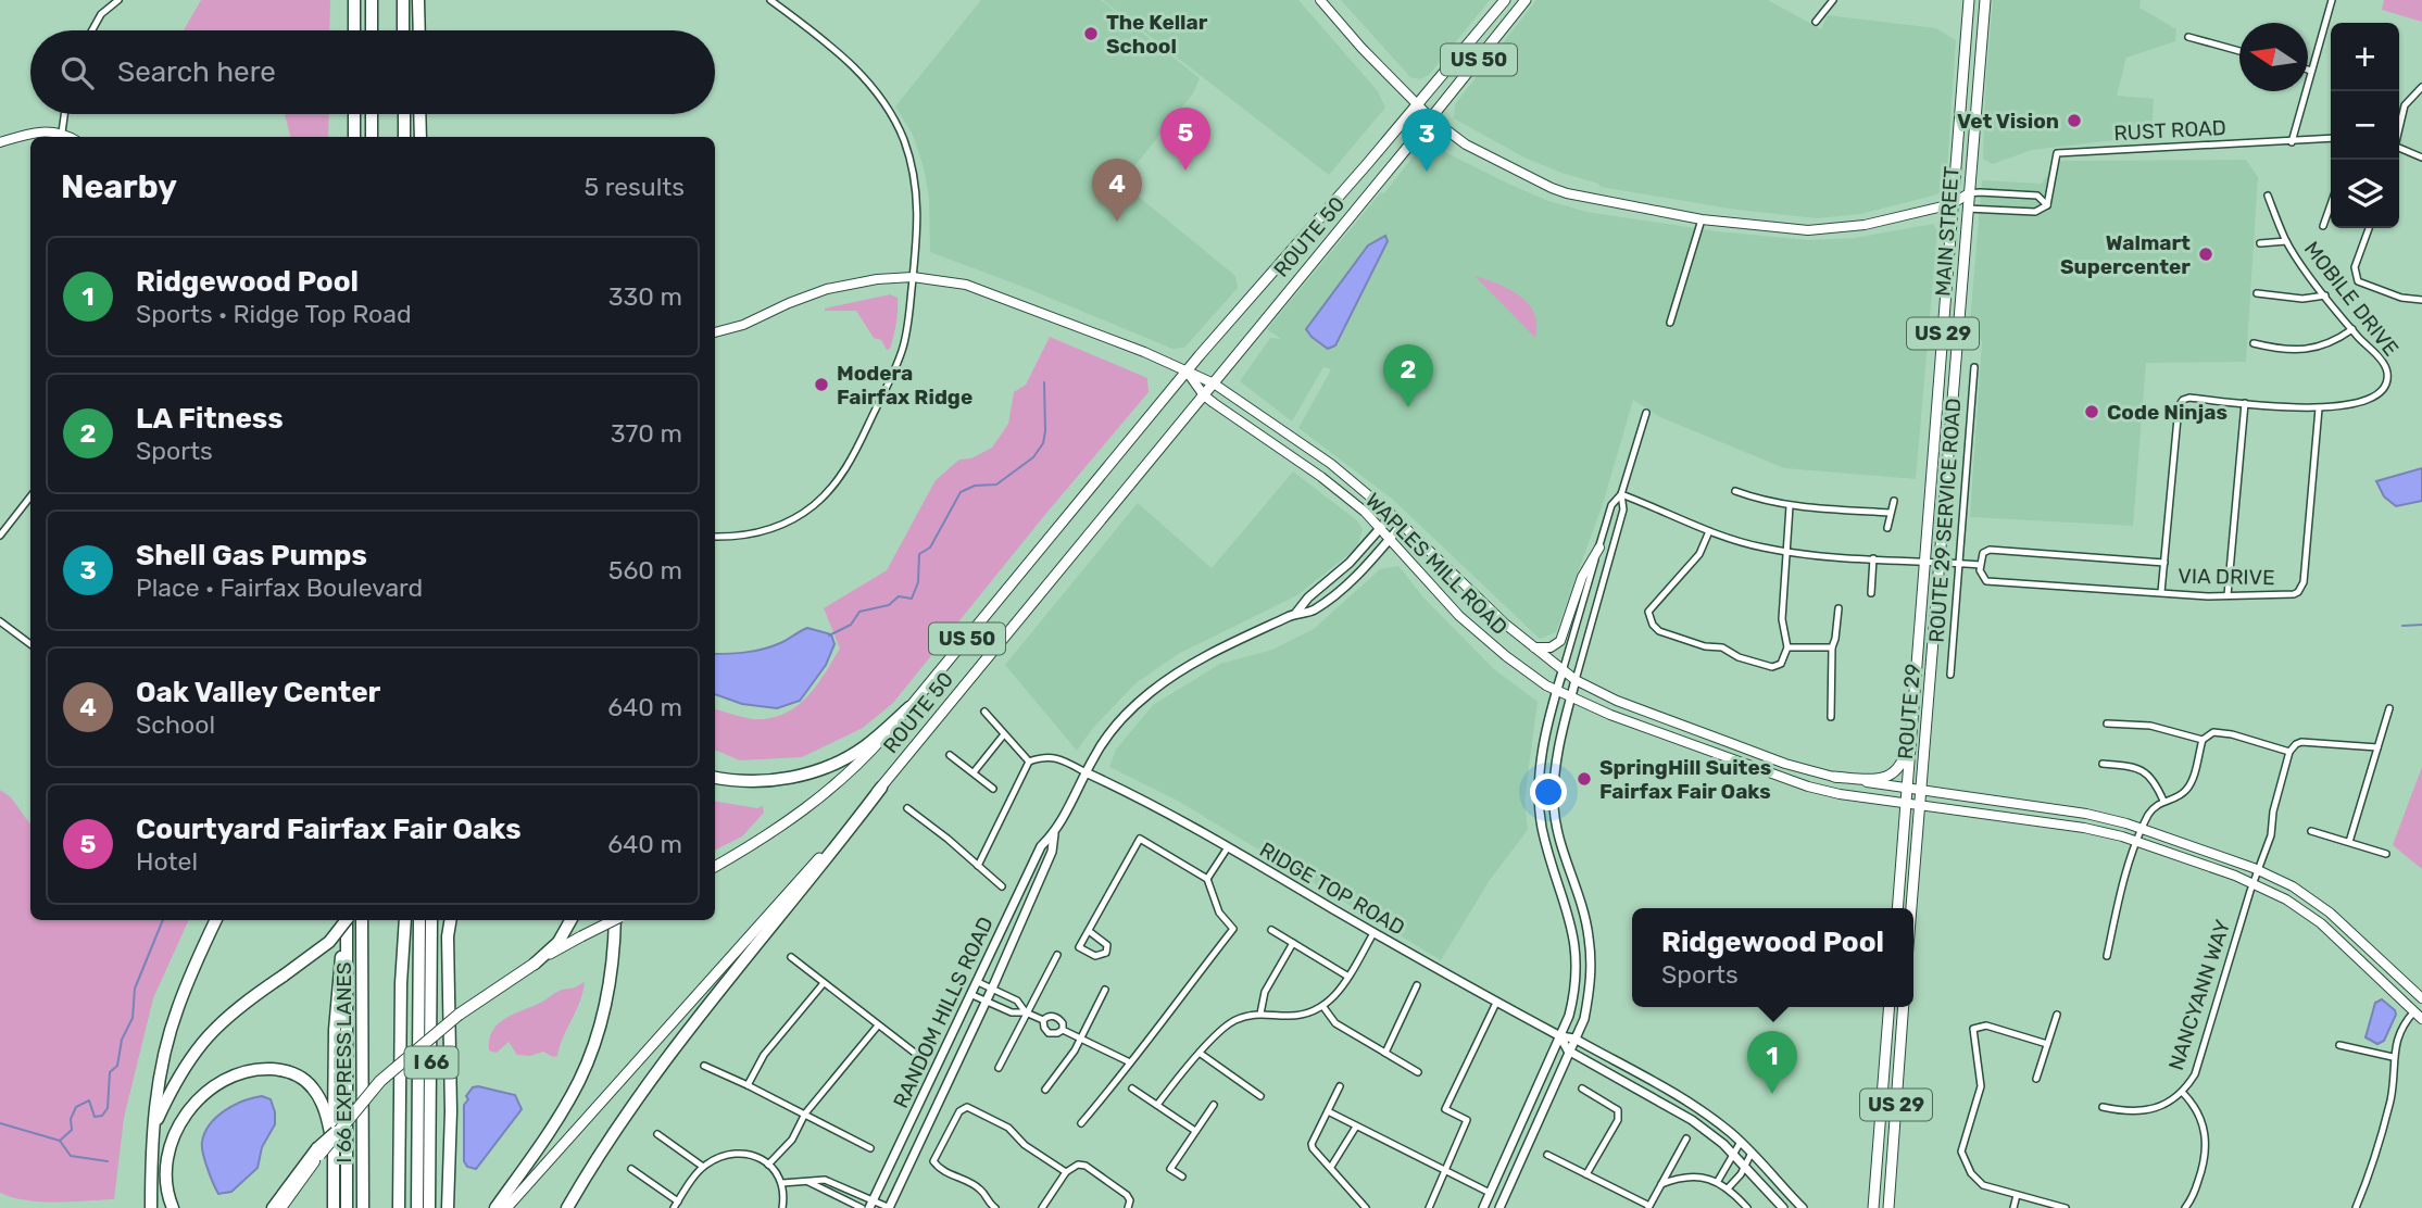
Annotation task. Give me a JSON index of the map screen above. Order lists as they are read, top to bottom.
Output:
{
  "streets": {
    "highway": ["I 66 EXPRESS LANES", "I 66"],
    "main road": [
      "US 50",
      "MAIN STREET",
      "ROUTE 50",
      "US 29",
      "WAPLES MILL ROAD",
      "ROUTE 29"
    ],
    "street": [
      "RUST ROAD",
      "MOBILE DRIVE",
      "ROUTE 29 SERVICE ROAD",
      "VIA DRIVE",
      "RIDGE TOP ROAD",
      "NANCYANN WAY",
      "RANDOM HILLS ROAD"
    ]
  },
  "crossings": [
    ["US 50", "ROUTE 50"],
    ["MAIN STREET", "ROUTE 29"],
    ["ROUTE 50", "WAPLES MILL ROAD"],
    ["MOBILE DRIVE", "VIA DRIVE"],
    ["WAPLES MILL ROAD", "ROUTE 29"],
    ["WAPLES MILL ROAD", "NANCYANN WAY"],
    ["WAPLES MILL ROAD", "RANDOM HILLS ROAD"],
    ["RIDGE TOP ROAD", "RANDOM HILLS ROAD"]
  ],
  "places": [
    "The Kellar School",
    "Vet Vision",
    "Walmart Supercenter",
    "Modera Fairfax Ridge",
    "Code Ninjas",
    "SpringHill Suites Fairfax Fair Oaks"
  ],
  "north": "left",
  "page": {
    "map_buttons": ["+", "−"],
    "search": "Search here",
    "pins": [
      "5",
      "3",
      "4",
      "2",
      "1"
    ],
    "heading": ["Nearby", "5 results"],
    "list": [
      {
        "mark": "1",
        "name": "Ridgewood Pool",
        "note": "Sports · Ridge Top Road",
        "value": "330 m"
      },
      {
        "mark": "2",
        "name": "LA Fitness",
        "note": "Sports",
        "value": "370 m"
      },
      {
        "mark": "3",
        "name": "Shell Gas Pumps",
        "note": "Place · Fairfax Boulevard",
        "value": "560 m"
      },
      {
        "mark": "4",
        "name": "Oak Valley Center",
        "note": "School",
        "value": "640 m"
      },
      {
        "mark": "5",
        "name": "Courtyard Fairfax Fair Oaks",
        "note": "Hotel",
        "value": "640 m"
      }
    ],
    "popup": ["Ridgewood Pool", "Sports"]
  }
}
